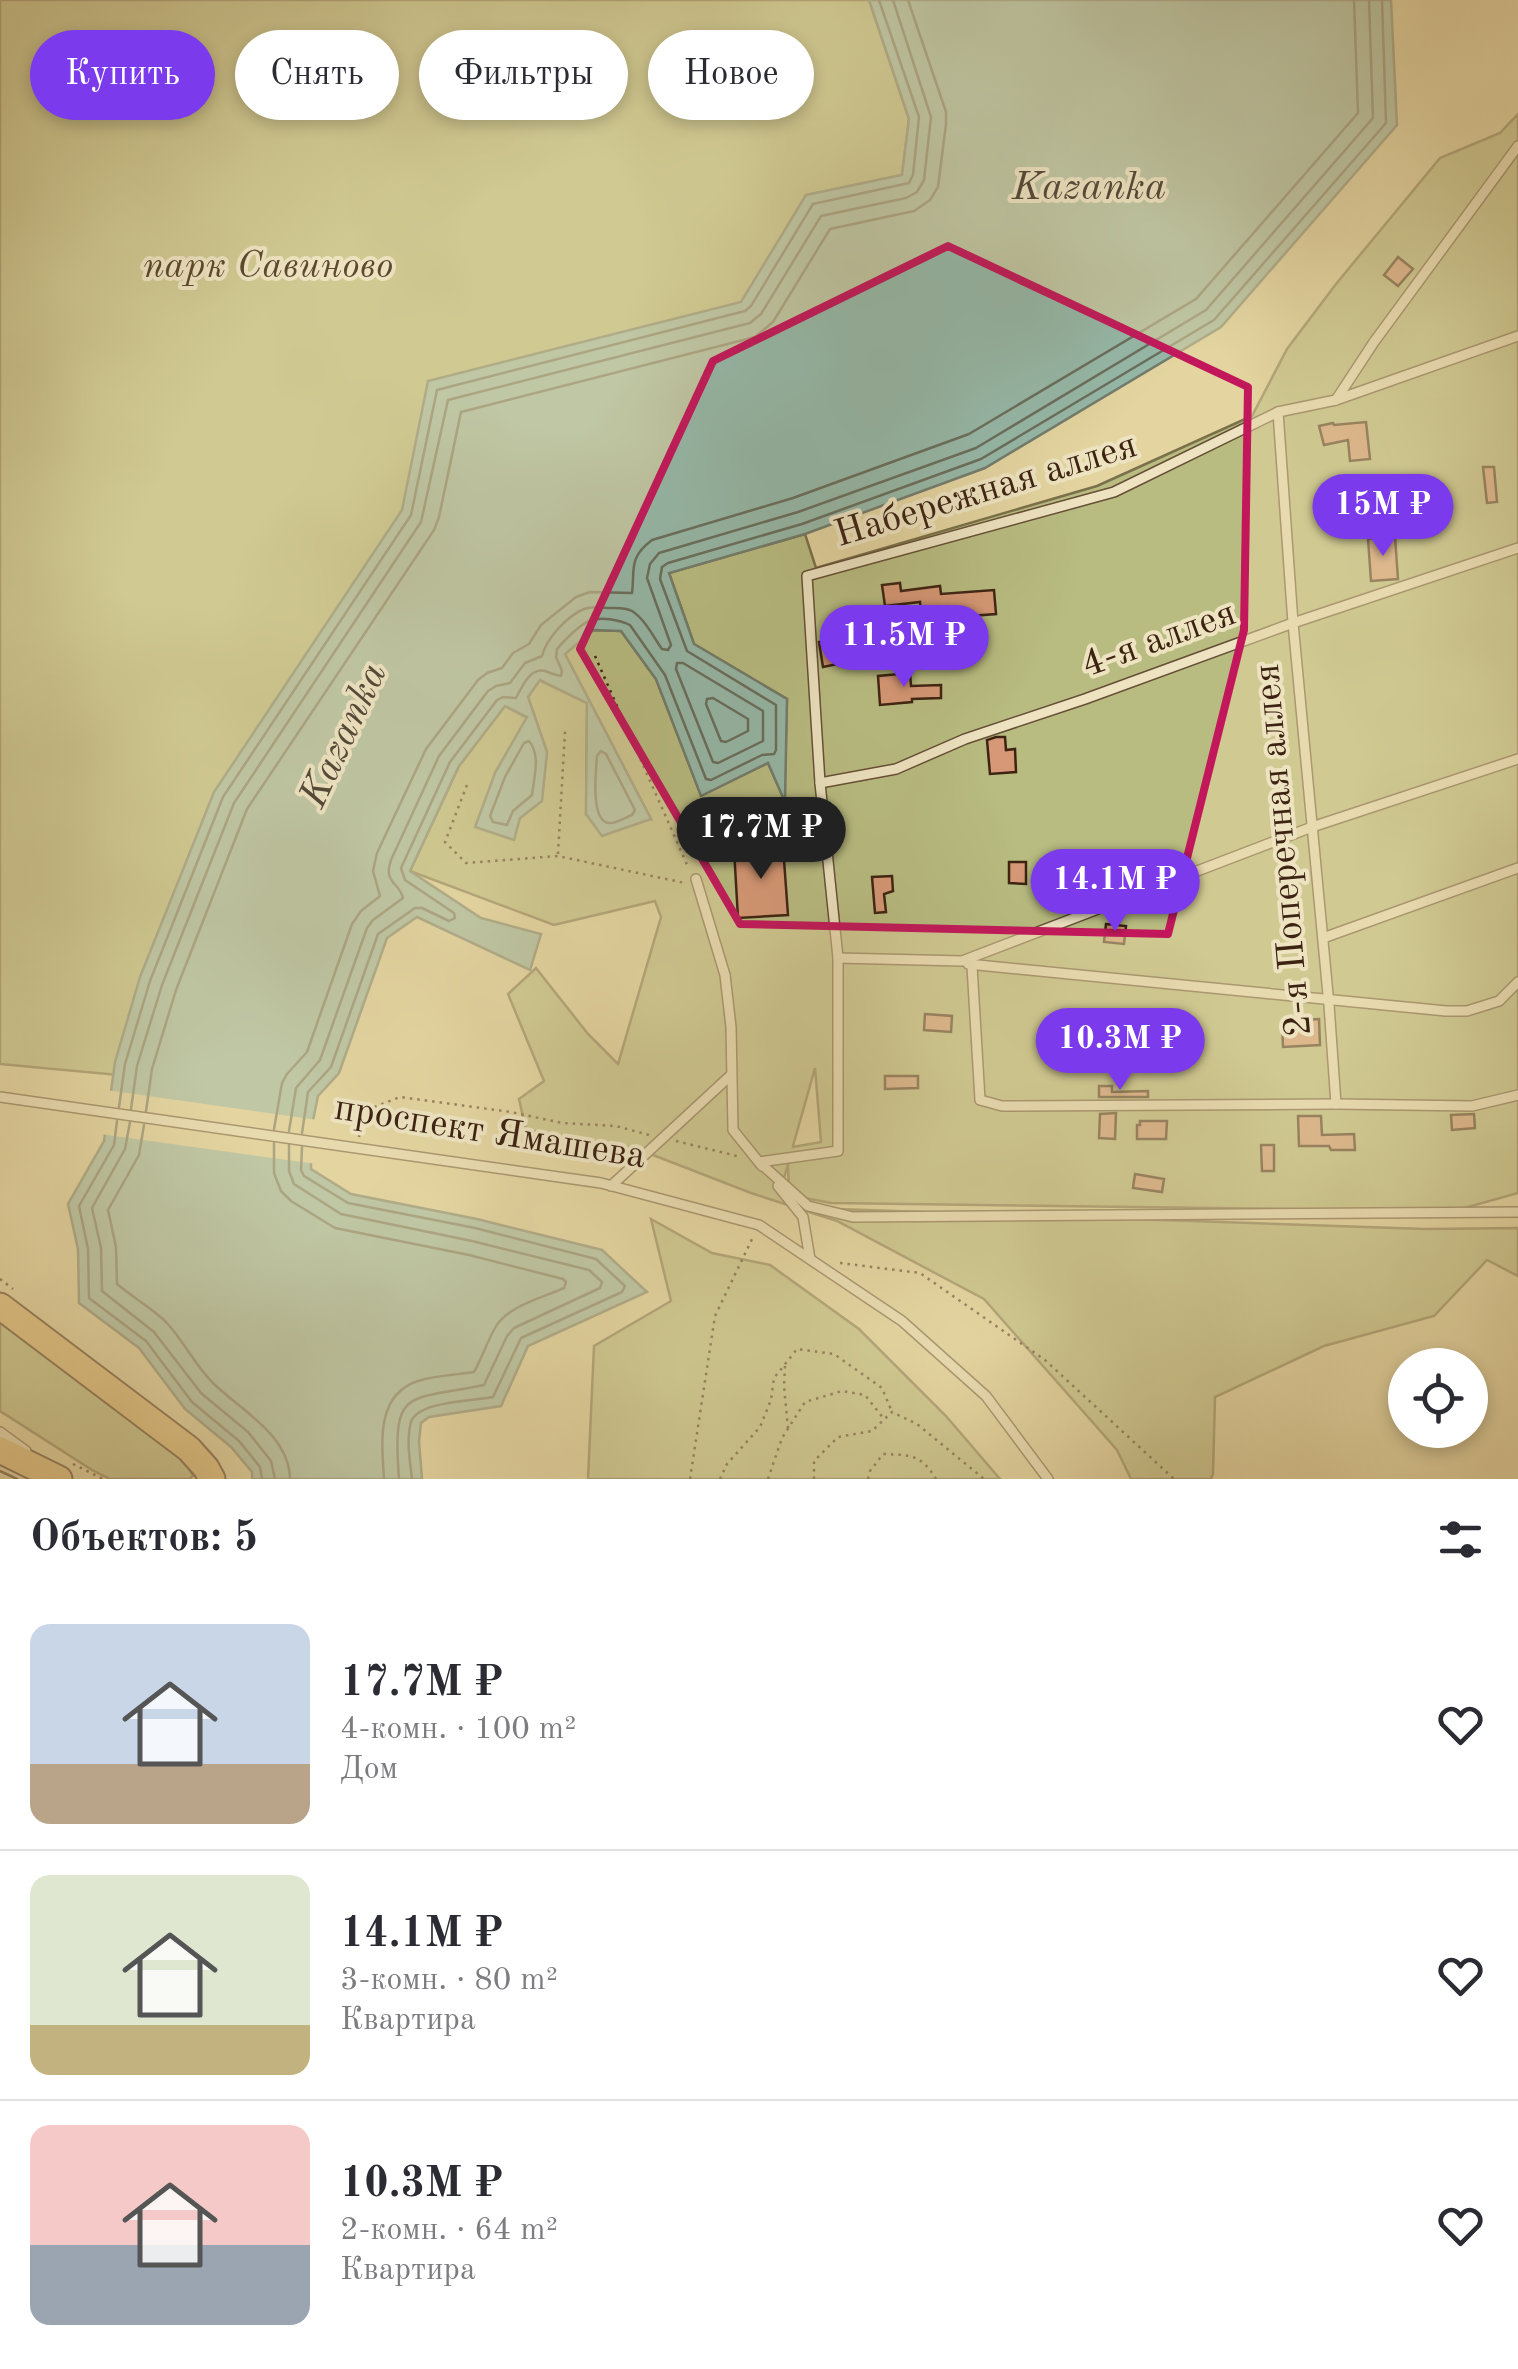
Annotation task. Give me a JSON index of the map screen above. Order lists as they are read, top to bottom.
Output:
{
  "streets": {
    "lane": [
      "Набережная аллея",
      "4-я аллея",
      "2-я Поперечная аллея",
      "проспект Ямашева"
    ]
  },
  "crossings": [
    ["Набережная аллея", "4-я аллея"],
    ["Набережная аллея", "2-я Поперечная аллея"],
    ["4-я аллея", "2-я Поперечная аллея"]
  ],
  "water": ["Kazanka"],
  "parks": ["парк Савиново"],
  "page": {
    "chip": [
      "Купить",
      "Снять",
      "Фильтры",
      "Новое"
    ],
    "price": [
      "15M ₽",
      "11.5M ₽",
      "17.7M ₽",
      "14.1M ₽",
      "10.3M ₽"
    ],
    "heading": "Объектов: 5",
    "list": [
      {
        "name": "17.7M ₽",
        "note": "4-комн. · 100 m² · Дом"
      },
      {
        "name": "14.1M ₽",
        "note": "3-комн. · 80 m² · Квартира"
      },
      {
        "name": "10.3M ₽",
        "note": "2-комн. · 64 m² · Квартира"
      }
    ]
  }
}
